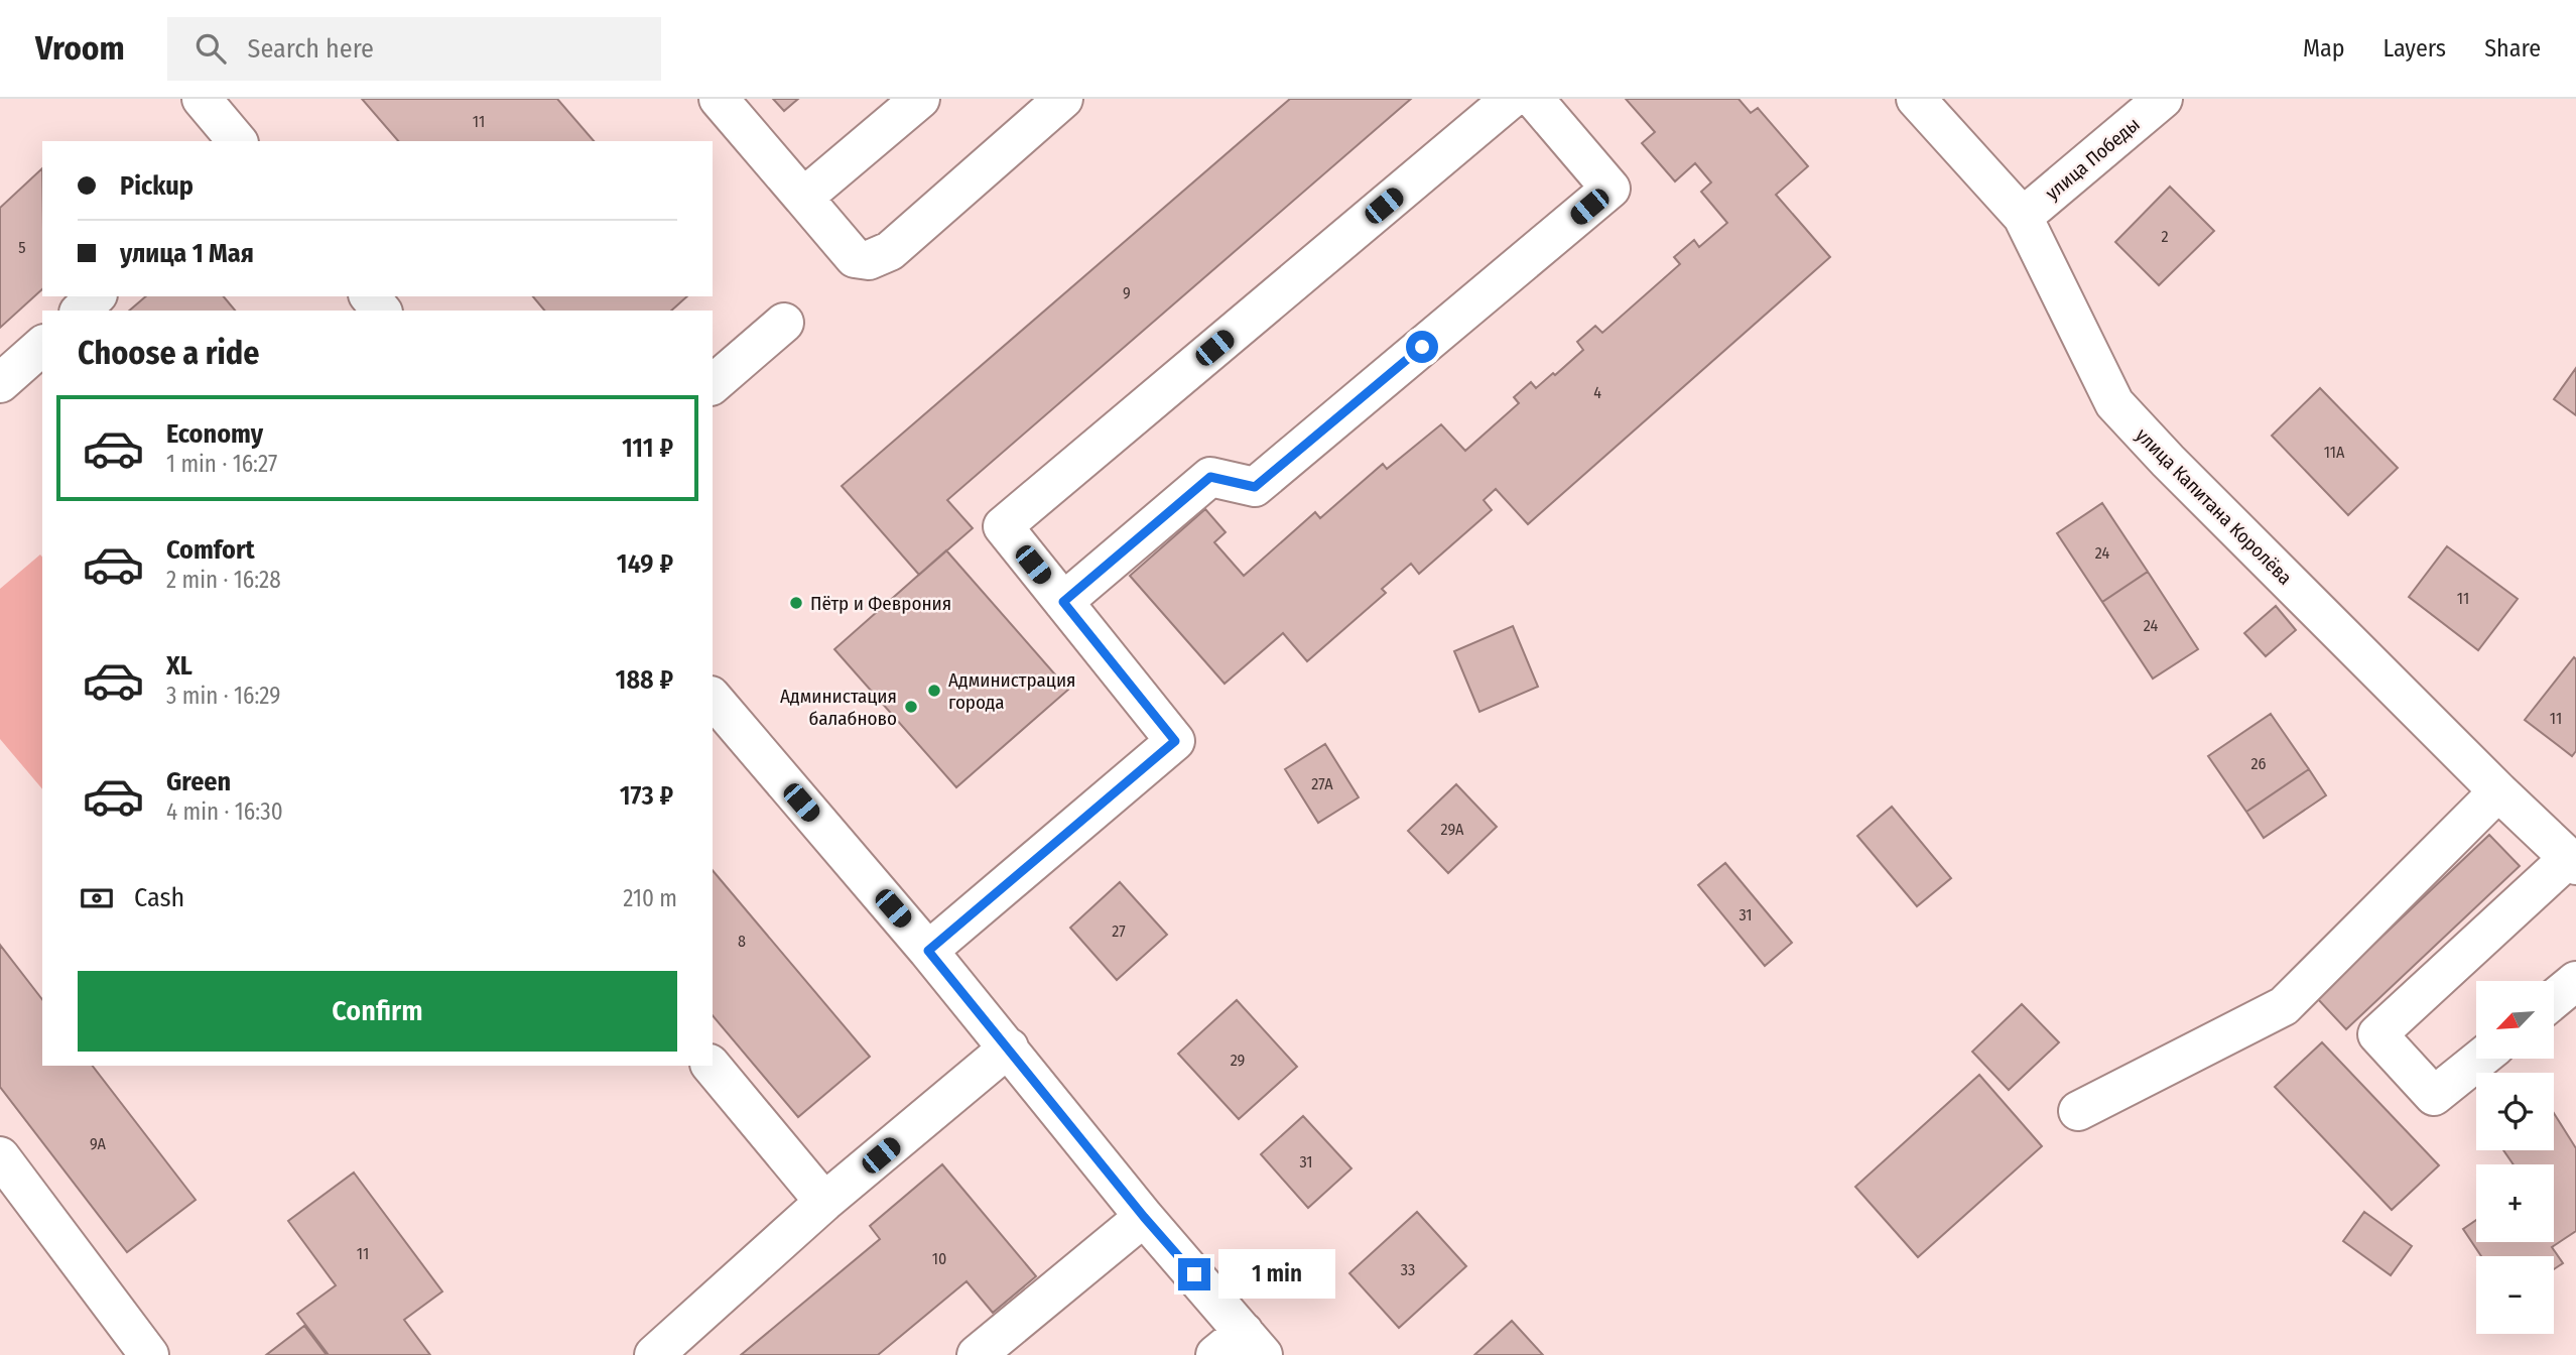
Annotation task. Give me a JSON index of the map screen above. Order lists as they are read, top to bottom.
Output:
{
  "streets": {
    "street": ["улица Победы", "улица Капитана Королёва"]
  },
  "crossings": [
    ["улица Победы", "улица Капитана Королёва"]
  ],
  "places": ["Пётр и Феврония", "Администрация города", "Администация балабново"],
  "house_numbers": [
    "11",
    "2",
    "5",
    "9",
    "4",
    "11А",
    "24",
    "11",
    "24",
    "11",
    "26",
    "27А",
    "29А",
    "31",
    "27",
    "8",
    "29",
    "9А",
    "31",
    "11",
    "10",
    "33"
  ],
  "north": "bottom left",
  "page": {
    "header": "Vroom",
    "search": "Search here",
    "nav": ["Map", "Layers", "Share"],
    "banner": ["Pickup", "улица 1 Мая"],
    "heading": "Choose a ride",
    "list": [
      {
        "name": "Economy",
        "note": "1 min · 16:27",
        "value": "111 ₽"
      },
      {
        "name": "Comfort",
        "note": "2 min · 16:28",
        "value": "149 ₽"
      },
      {
        "name": "XL",
        "note": "3 min · 16:29",
        "value": "188 ₽"
      },
      {
        "name": "Green",
        "note": "4 min · 16:30",
        "value": "173 ₽"
      }
    ],
    "pay": ["Cash", "210 m"],
    "buttons": "Confirm",
    "map_buttons": ["+", "−"],
    "bubble": "1 min"
  }
}
